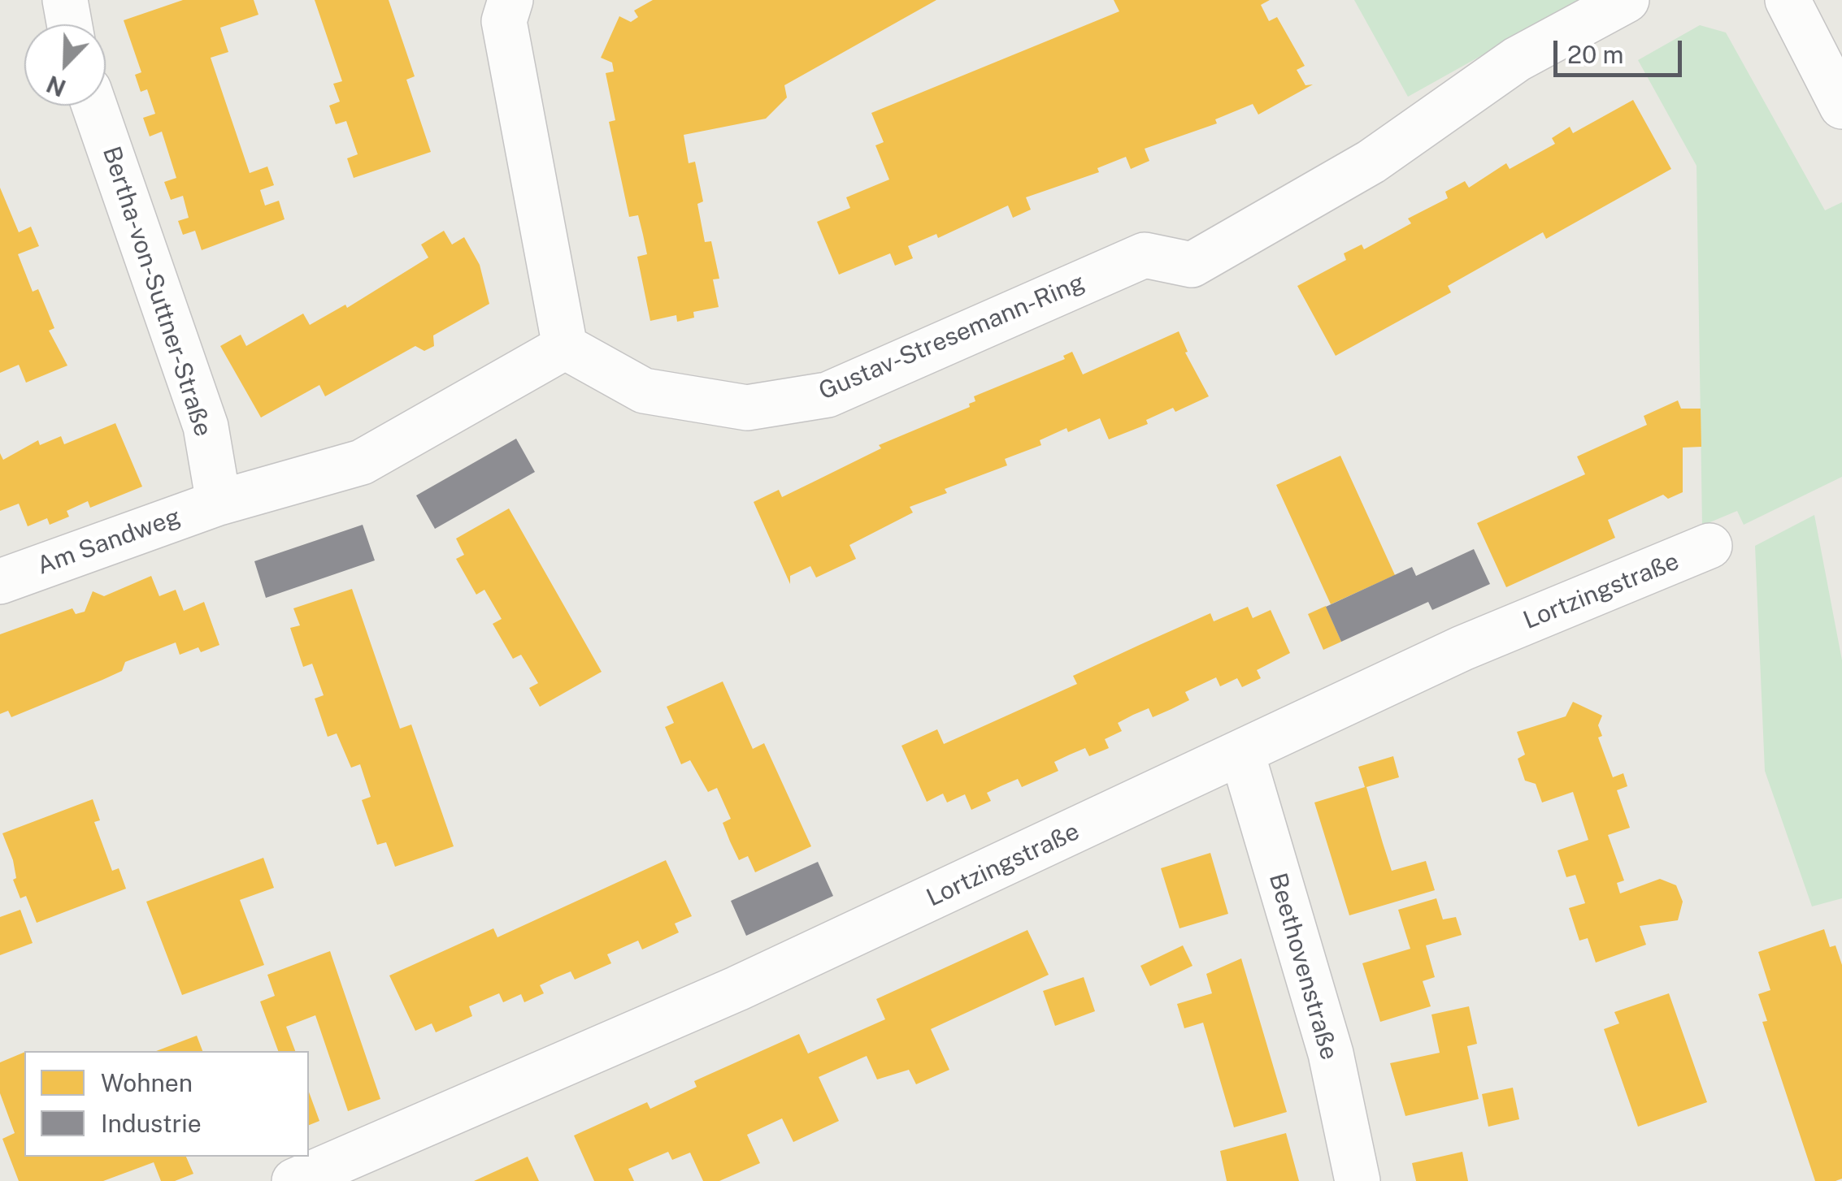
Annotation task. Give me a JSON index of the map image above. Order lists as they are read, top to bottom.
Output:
{
  "streets": {
    "street": [
      "Bertha-von-Suttner-Straße",
      "Gustav-Stresemann-Ring",
      "Am Sandweg",
      "Lortzingstraße",
      "Beethovenstraße"
    ]
  },
  "crossings": [
    ["Bertha-von-Suttner-Straße", "Am Sandweg"],
    ["Lortzingstraße", "Beethovenstraße"]
  ],
  "legend": ["Wohnen", "Industrie"],
  "scale_bar": "20 m",
  "north": "bottom left"
}
